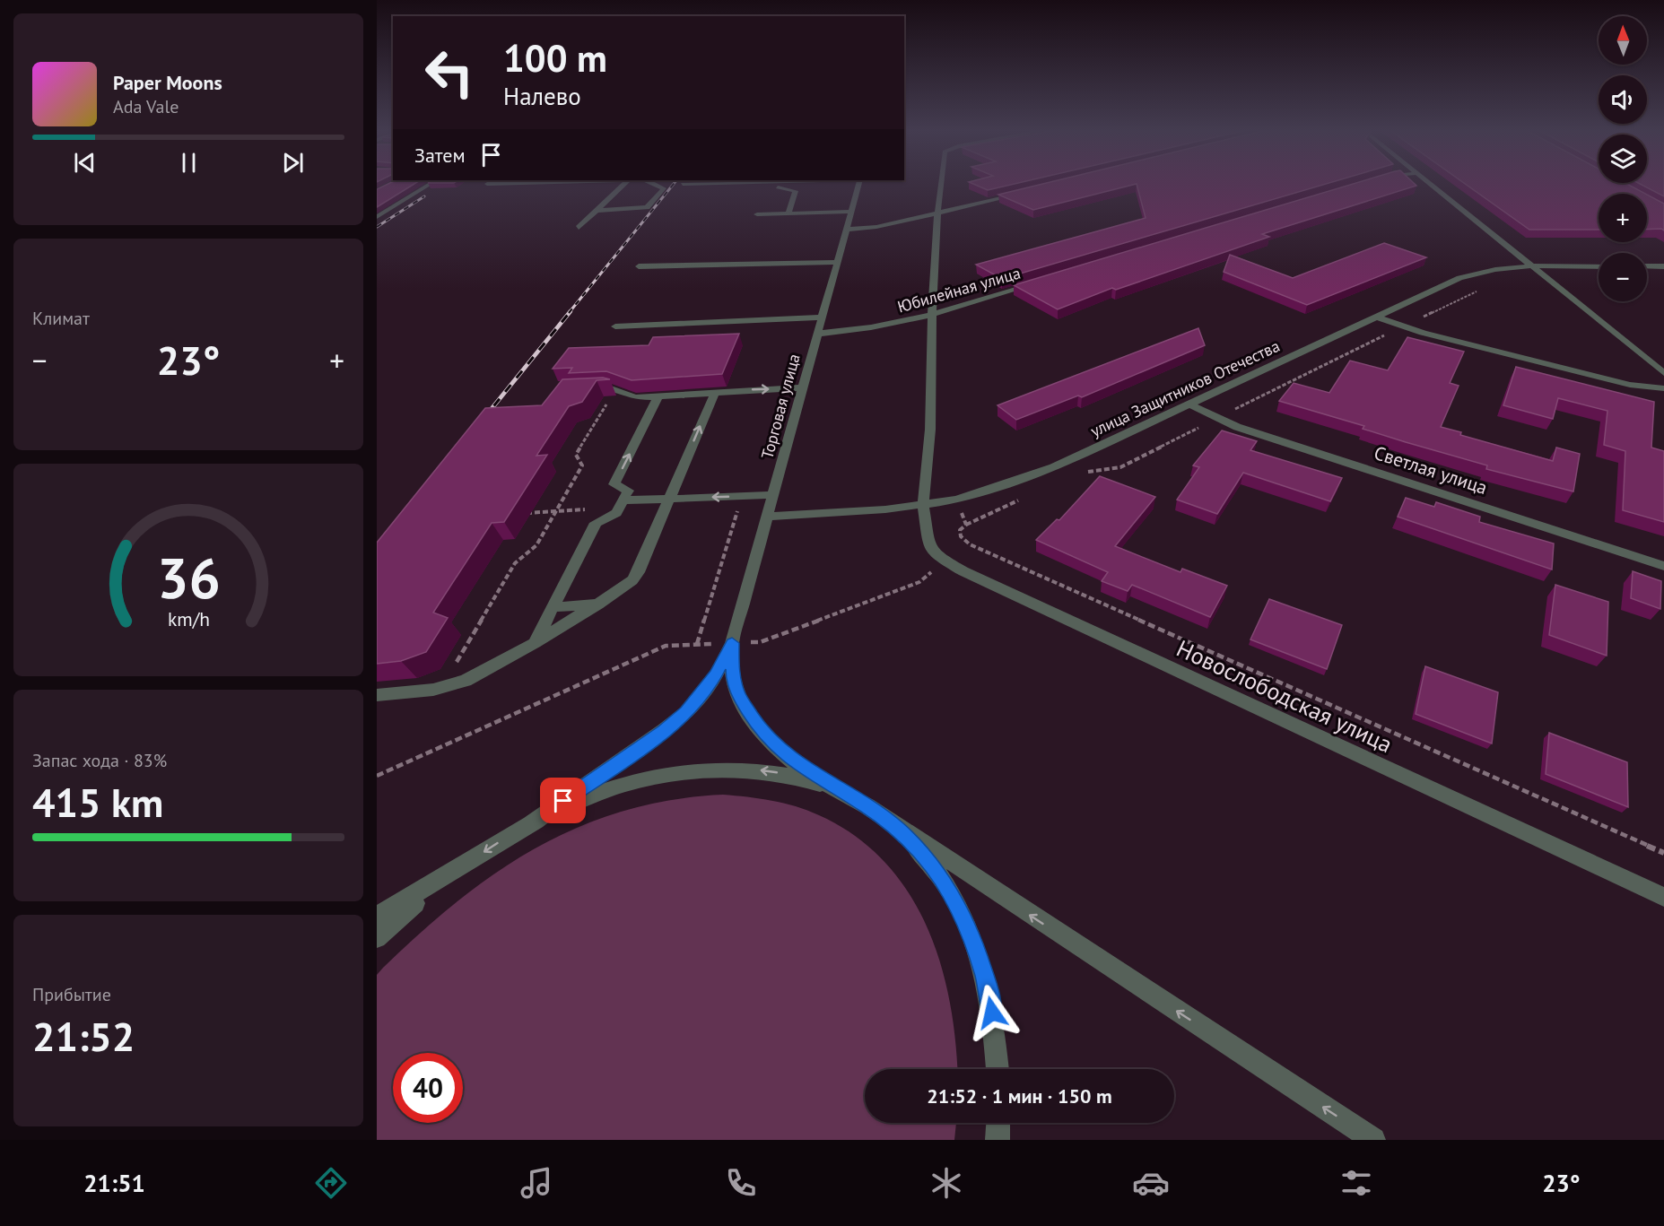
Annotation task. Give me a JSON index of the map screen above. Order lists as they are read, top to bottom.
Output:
{
  "streets": {
    "street": [
      "Юбилейная улица",
      "улица Защитников Отечества",
      "Торговая улица",
      "Светлая улица",
      "Новослободская улица"
    ]
  },
  "crossings": [
    ["Юбилейная улица", "Торговая улица"],
    ["Юбилейная улица", "Новослободская улица"],
    ["улица Защитников Отечества", "Торговая улица"],
    ["улица Защитников Отечества", "Светлая улица"],
    ["улица Защитников Отечества", "Новослободская улица"]
  ],
  "north": "top",
  "page": {
    "map_buttons": ["+", "−"],
    "turn": ["100 m", "Налево"],
    "song": ["Paper Moons", "Ada Vale"],
    "then": "Затем",
    "tile": [
      "Климат",
      ["Запас хода · 83%", "415 km"],
      ["Прибытие", "21:52"]
    ],
    "heat": ["−", "23°", "+"],
    "limit": "40",
    "trip": "21:52 · 1 мин · 150 m",
    "tabs": ["21:51", "23°"],
    "gauge": ["36", "km/h"]
  }
}
